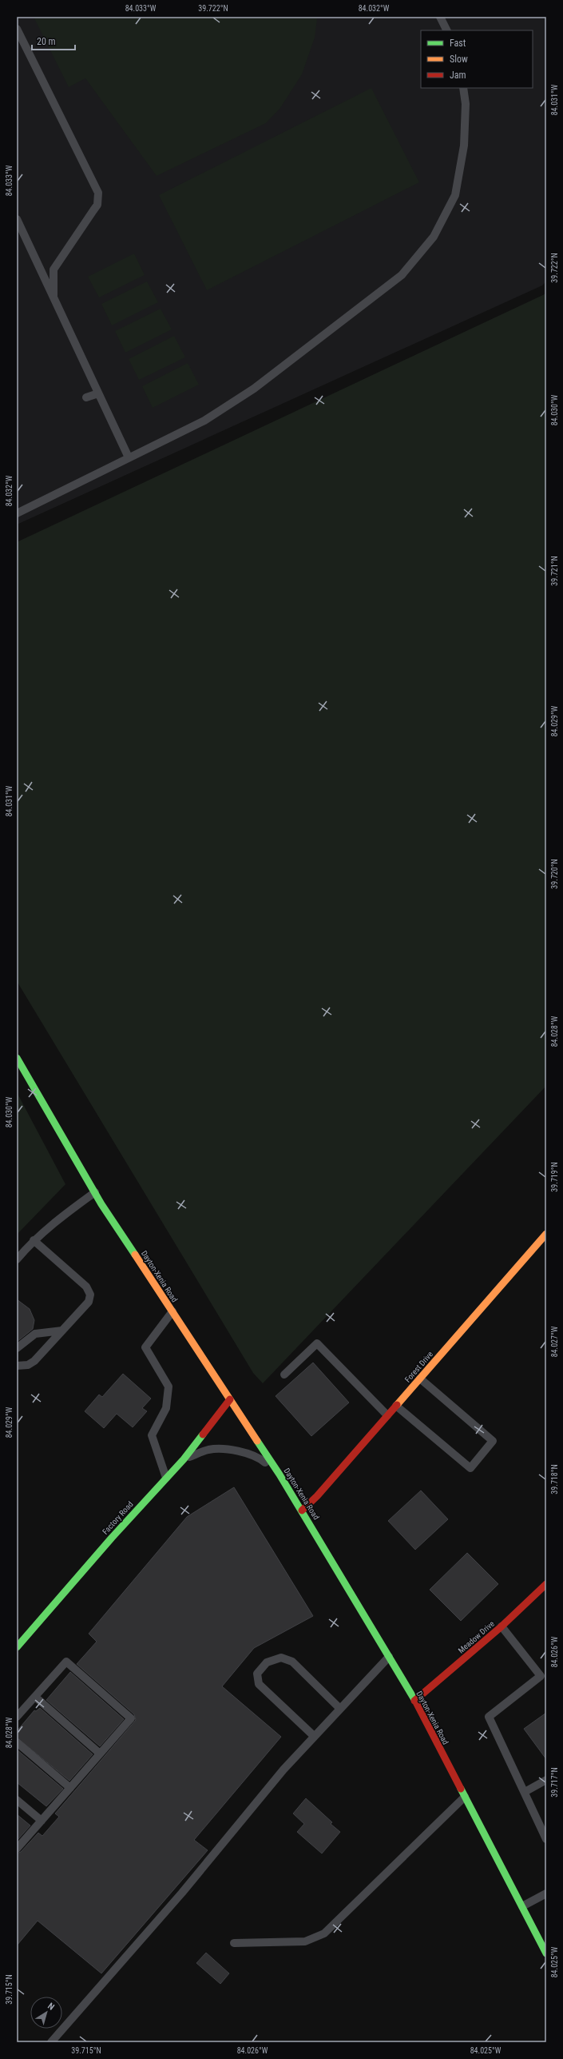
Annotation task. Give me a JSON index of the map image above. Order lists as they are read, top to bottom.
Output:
{
  "streets": {
    "main road": [
      "Dayton-Xenia Road",
      "Forest Drive",
      "Factory Road",
      "Meadow Drive"
    ]
  },
  "crossings": [
    ["Dayton-Xenia Road", "Forest Drive"],
    ["Dayton-Xenia Road", "Factory Road"],
    ["Dayton-Xenia Road", "Meadow Drive"]
  ],
  "legend": ["Fast", "Slow", "Jam"],
  "scale_bar": "20 m",
  "north": "top right",
  "coordinates": [
    "84.033°W",
    "39.722°N",
    "84.032°W",
    "84.031°W",
    "84.030°W",
    "39.721°N",
    "84.029°W",
    "39.720°N",
    "84.028°W",
    "39.719°N",
    "84.027°W",
    "39.718°N",
    "84.026°W",
    "39.717°N",
    "84.025°W",
    "39.715°N"
  ]
}
